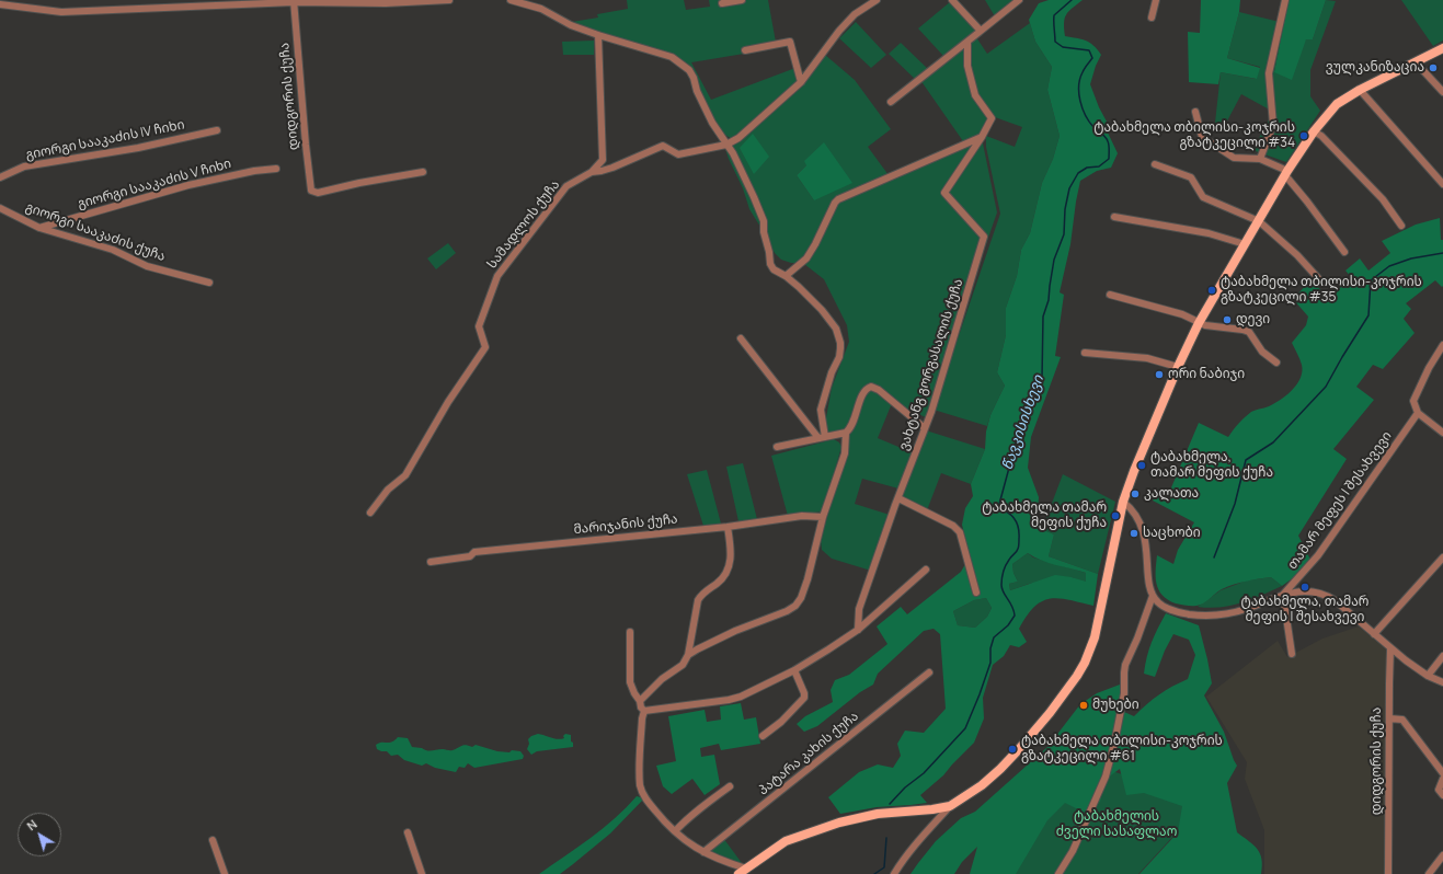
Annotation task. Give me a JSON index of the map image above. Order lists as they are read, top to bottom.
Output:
{
  "streets": {
    "street": [
      "დიდგორის ქუჩა",
      "გიორგი სააკაძის IV ჩიხი",
      "გიორგი სააკაძის V ჩიხი",
      "სამადლოს ქუჩა",
      "გიორგი სააკაძის ქუჩა",
      "ვახტანგ გორგასალის ქუჩა",
      "თამარ მეფეს I შესახვევი",
      "მარიჯანის ქუჩა",
      "პატარა კახის ქუჩა"
    ]
  },
  "crossings": [
    ["გიორგი სააკაძის V ჩიხი", "გიორგი სააკაძის ქუჩა"]
  ],
  "water": ["წავკისისხევი"],
  "parks": ["ტაბახმელის ძველი სასაფლაო"],
  "places": [
    "ვულკანიზაცია",
    "ტაბახმელა თბილისი-კოჯრის გზატკეცილი #34",
    "ტაბახმელა თბილისი-კოჯრის გზატკეცილი #35",
    "დევი",
    "ორი ნაბიჯი",
    "ტაბახმელა, თამარ მეფის ქუჩა",
    "კალათა",
    "ტაბახმელა თამარ მეფის ქუჩა",
    "საცხობი",
    "ტაბახმელა, თამარ მეფის I შესახვევი",
    "მუხები",
    "ტაბახმელა თბილისი-კოჯრის გზატკეცილი #61"
  ],
  "north": "top left"
}
